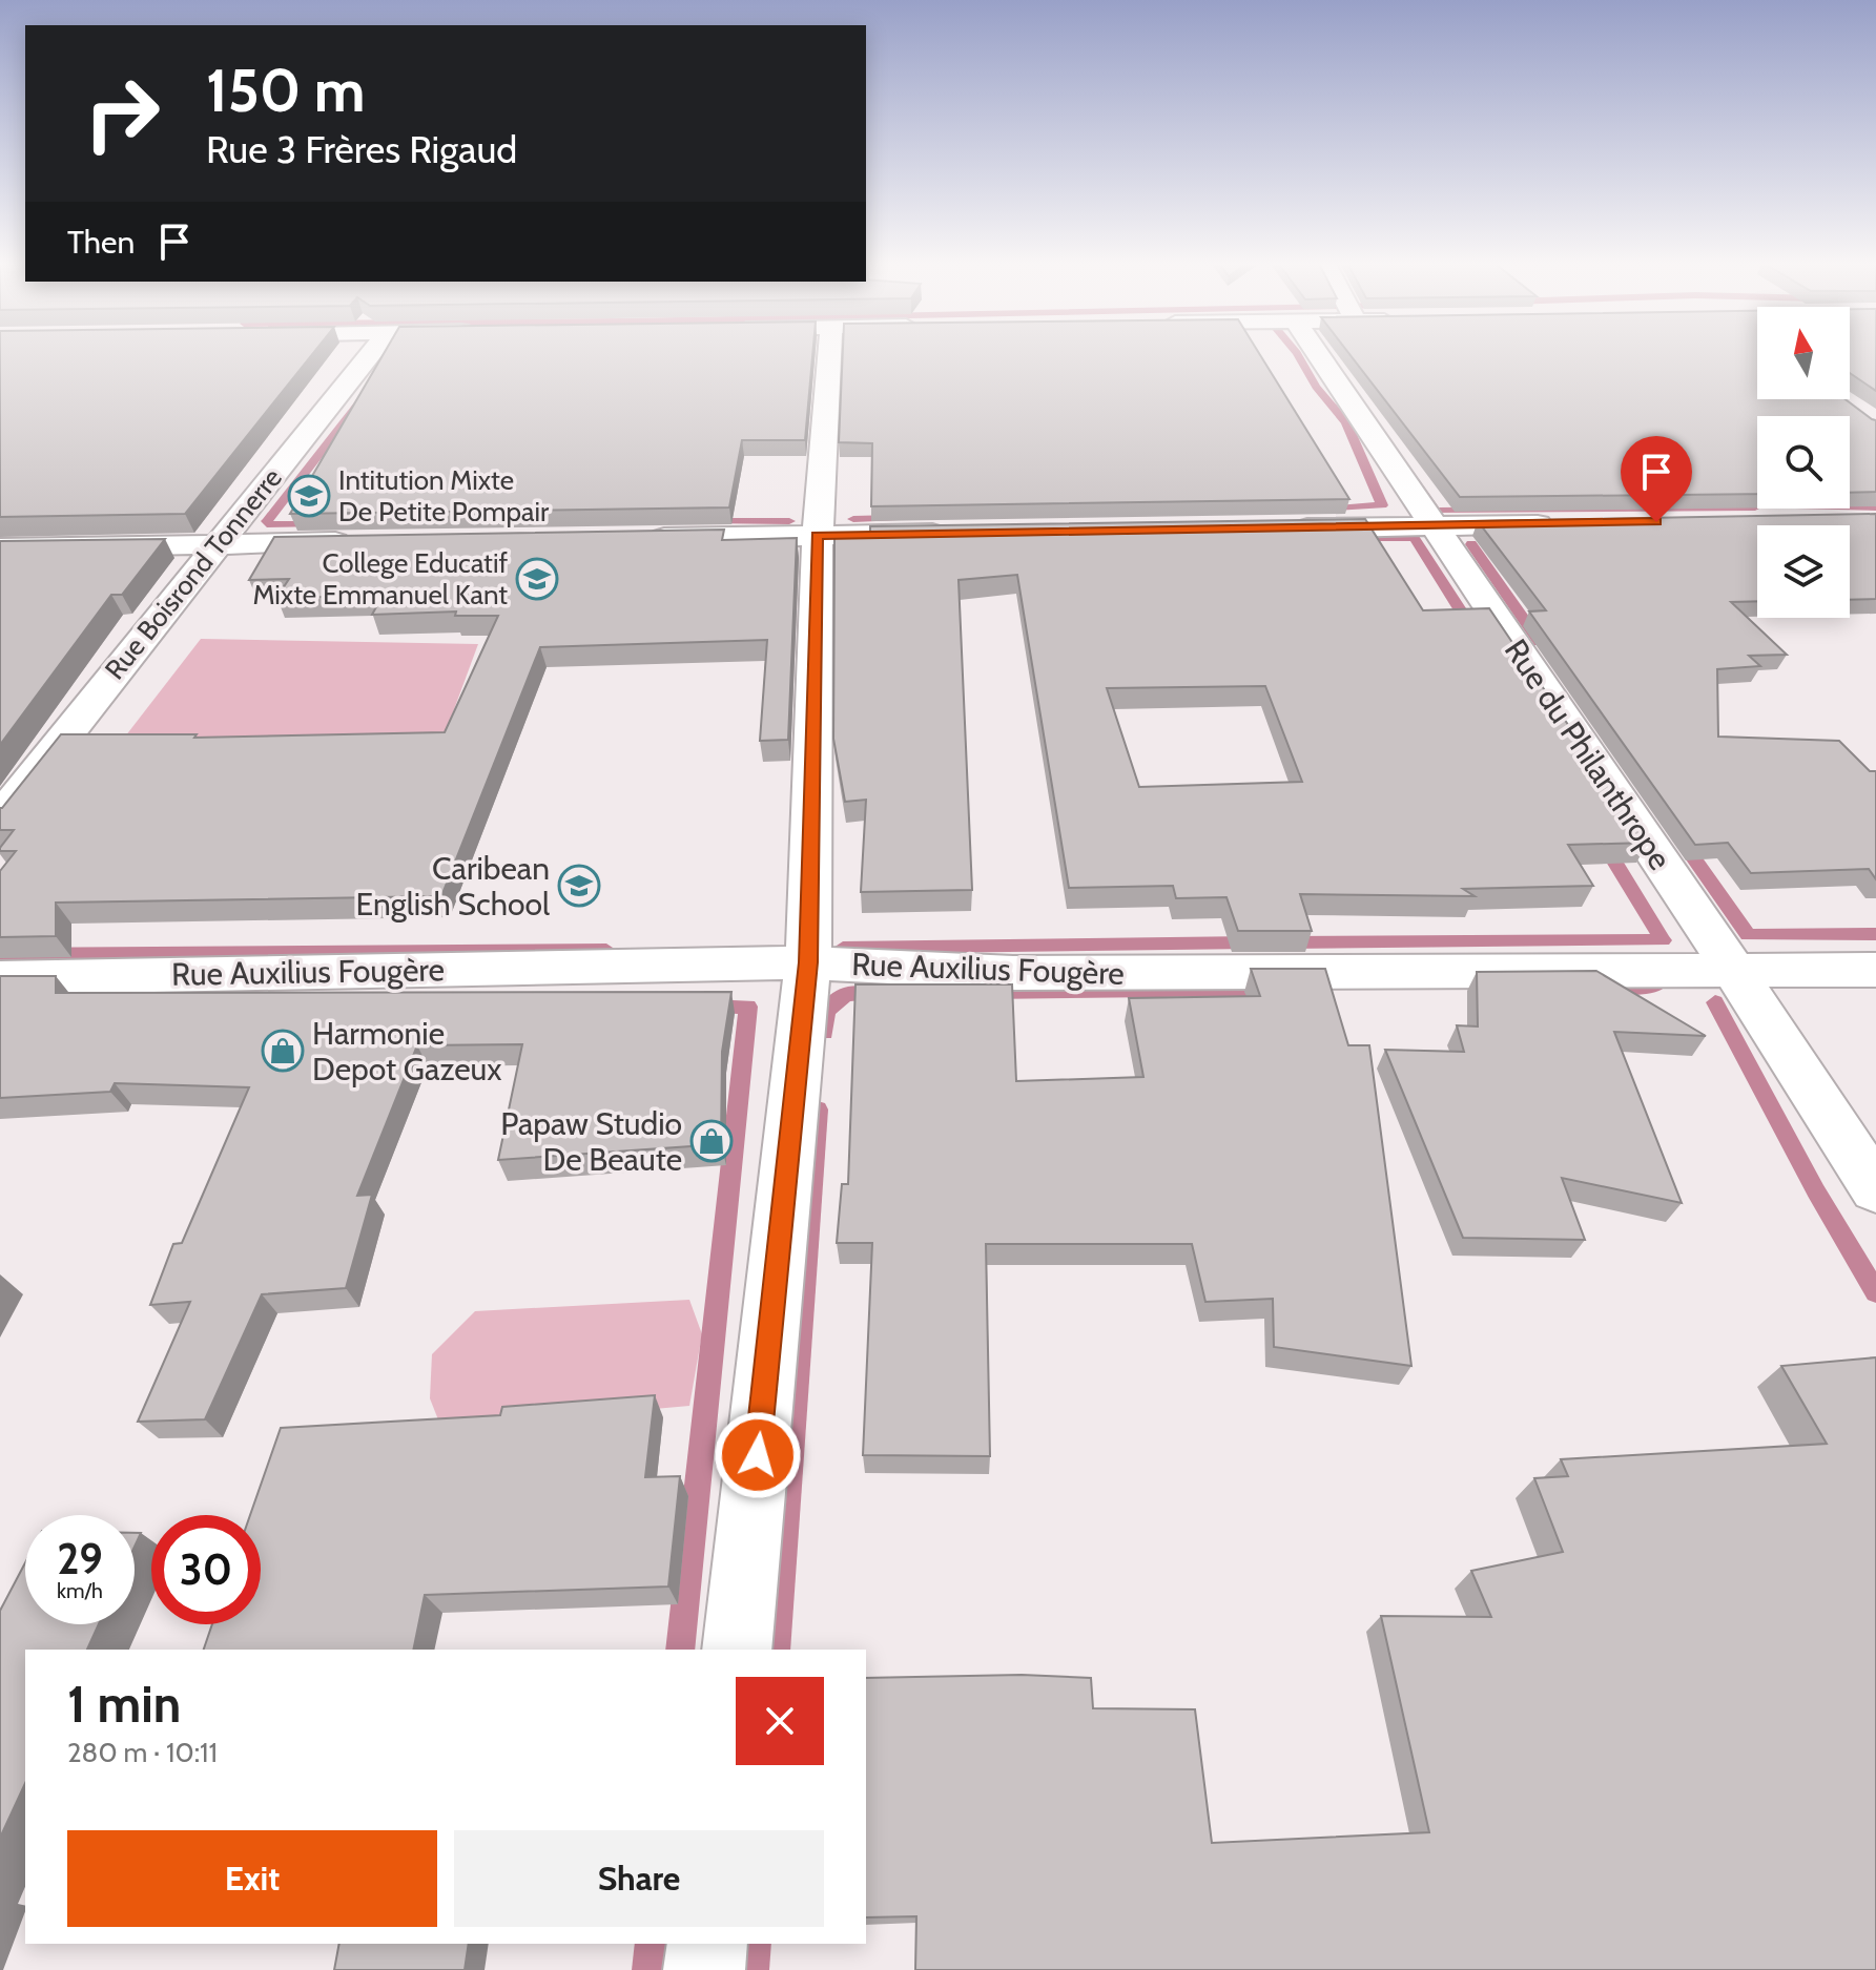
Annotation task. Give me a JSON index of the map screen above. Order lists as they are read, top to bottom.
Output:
{
  "streets": {
    "street": ["Rue Boisrond Tonnerre", "Rue du Philanthrope", "Rue Auxilius Fougère"]
  },
  "crossings": [
    ["Rue du Philanthrope", "Rue Auxilius Fougère"]
  ],
  "places": {
    "school or university": ["Intitution Mixte De Petite Pompair", "College Educatif Mixte Emmanuel Kant", "Caribean English School"],
    "shop": ["Harmonie Depot Gazeux", "Papaw Studio De Beaute"]
  },
  "north": "top",
  "page": {
    "turn": ["150 m", "Rue 3 Frères Rigaud"],
    "then": "Then",
    "speed": "29 km/h",
    "limit": "30",
    "heading": ["1 min", "280 m · 10:11"],
    "buttons": ["Exit", "Share"]
  }
}
